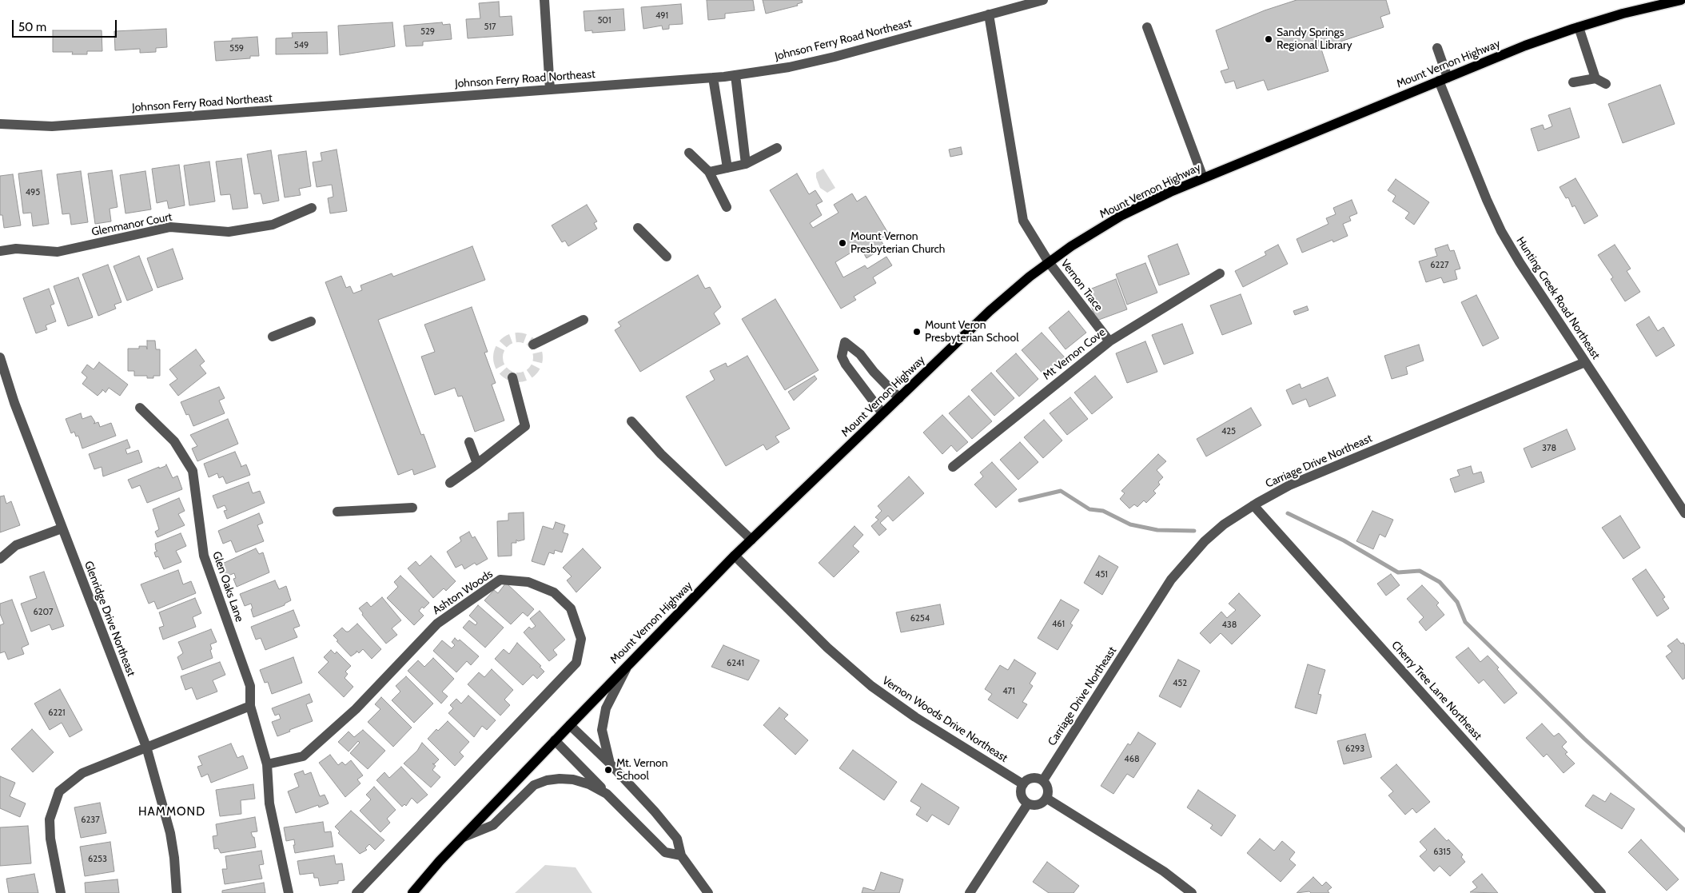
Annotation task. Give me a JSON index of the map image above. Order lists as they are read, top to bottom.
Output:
{
  "streets": {
    "main road": ["Mount Vernon Highway"],
    "street": [
      "Johnson Ferry Road Northeast",
      "Glenmanor Court",
      "Vernon Trace",
      "Hunting Creek Road Northeast",
      "Mt Vernon Cove",
      "Carriage Drive Northeast",
      "Glen Oaks Lane",
      "Ashton Woods",
      "Glenridge Drive Northeast",
      "Cherry Tree Lane Northeast",
      "Vernon Woods Drive Northeast"
    ]
  },
  "crossings": [
    ["Johnson Ferry Road Northeast", "Vernon Trace"],
    ["Mount Vernon Highway", "Vernon Trace"],
    ["Mount Vernon Highway", "Hunting Creek Road Northeast"],
    ["Mount Vernon Highway", "Vernon Woods Drive Northeast"],
    ["Vernon Trace", "Mt Vernon Cove"],
    ["Hunting Creek Road Northeast", "Carriage Drive Northeast"],
    ["Carriage Drive Northeast", "Cherry Tree Lane Northeast"],
    ["Carriage Drive Northeast", "Vernon Woods Drive Northeast"],
    ["Glen Oaks Lane", "Ashton Woods"]
  ],
  "districts": ["HAMMOND"],
  "places": [
    "Sandy Springs Regional Library",
    "Mount Vernon Presbyterian Church",
    "Mount Veron Presbyterian School",
    "Mt. Vernon School"
  ],
  "house_numbers": [
    "491",
    "501",
    "517",
    "529",
    "549",
    "559",
    "495",
    "6227",
    "425",
    "378",
    "451",
    "6207",
    "6254",
    "461",
    "438",
    "6241",
    "452",
    "471",
    "6221",
    "6293",
    "468",
    "6237",
    "6315",
    "6253"
  ],
  "scale_bar": "50 m"
}
